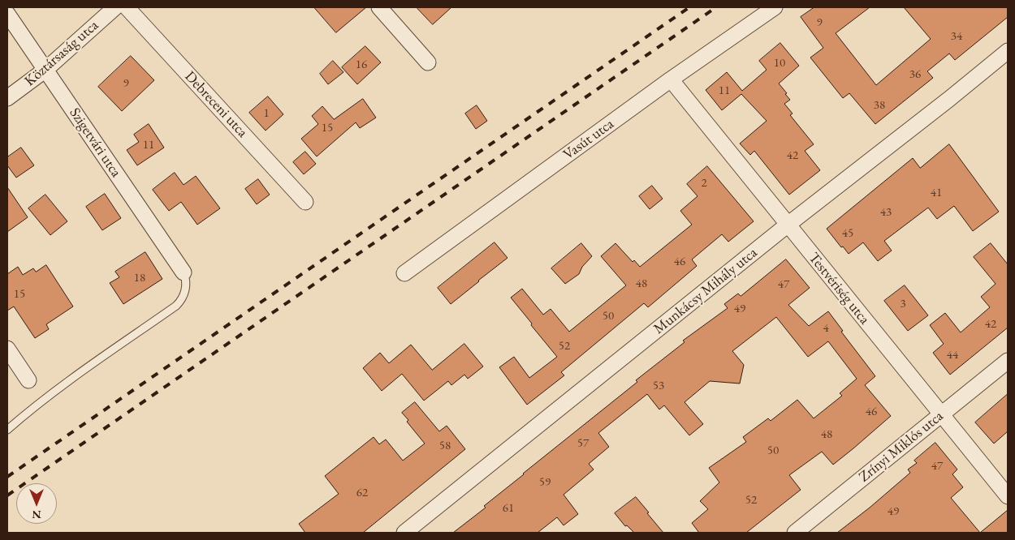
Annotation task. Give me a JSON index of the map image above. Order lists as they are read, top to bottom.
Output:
{
  "streets": {
    "street": [
      "Köztársaság utca",
      "Debreceni utca",
      "Vasút utca",
      "Szigetvári utca",
      "Testvériség utca",
      "Munkácsy Mihály utca",
      "Zrínyi Miklós utca"
    ]
  },
  "crossings": [
    ["Köztársaság utca", "Szigetvári utca"],
    ["Vasút utca", "Testvériség utca"],
    ["Testvériség utca", "Munkácsy Mihály utca"],
    ["Testvériség utca", "Zrínyi Miklós utca"]
  ],
  "house_numbers": [
    "9",
    "34",
    "10",
    "16",
    "36",
    "9",
    "11",
    "38",
    "1",
    "15",
    "11",
    "42",
    "2",
    "41",
    "43",
    "45",
    "46",
    "18",
    "48",
    "47",
    "15",
    "3",
    "49",
    "50",
    "42",
    "4",
    "52",
    "44",
    "53",
    "46",
    "48",
    "57",
    "58",
    "50",
    "47",
    "59",
    "62",
    "52",
    "61",
    "49"
  ],
  "north": "bottom"
}
